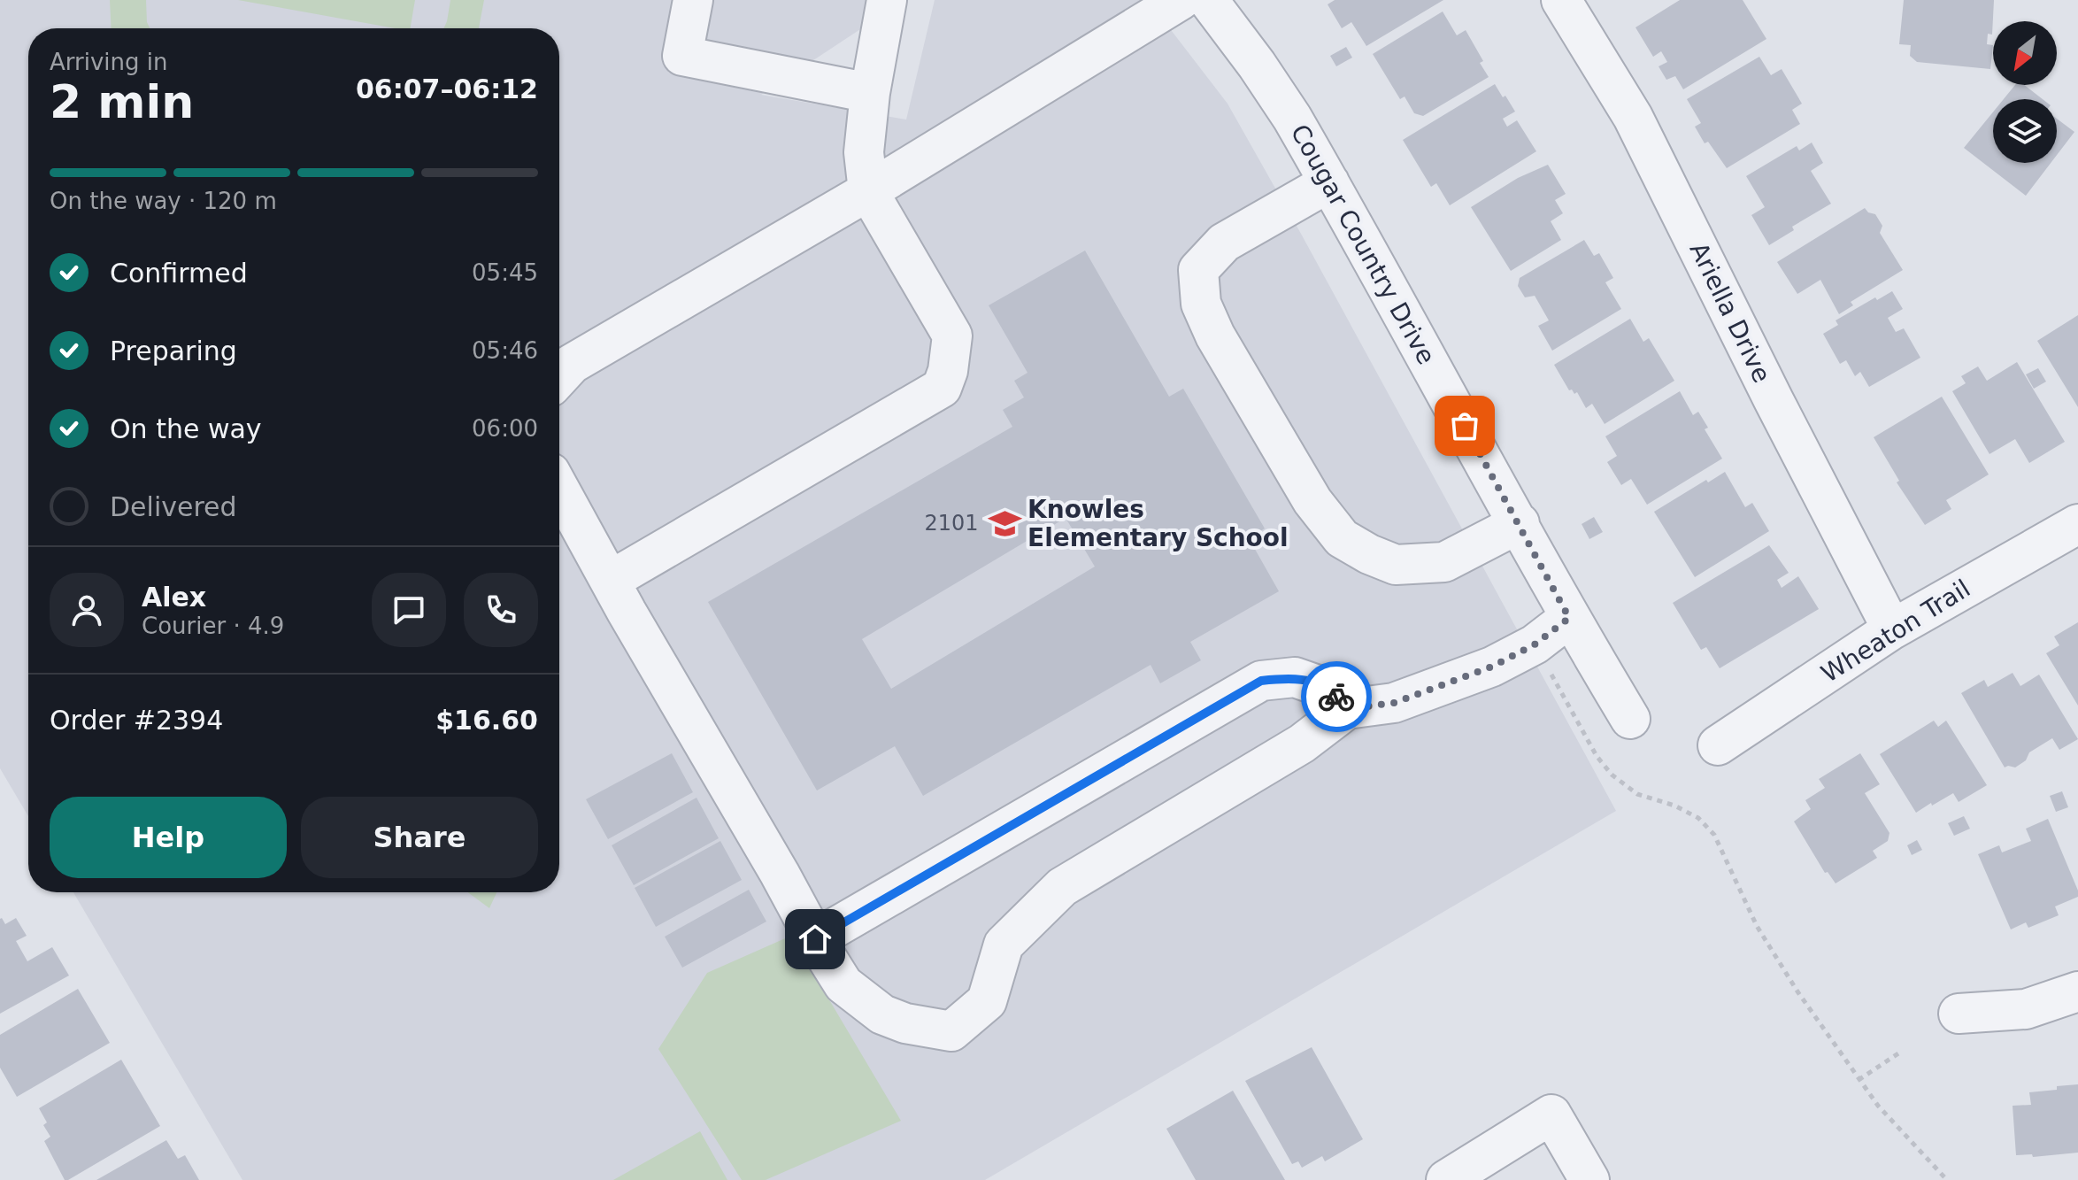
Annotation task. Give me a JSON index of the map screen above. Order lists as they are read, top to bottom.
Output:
{
  "streets": {
    "street": ["Cougar Country Drive", "Ariella Drive", "Wheaton Trail"]
  },
  "crossings": [
    ["Ariella Drive", "Wheaton Trail"]
  ],
  "places": {
    "school or university": ["Knowles Elementary School"]
  },
  "house_numbers": ["2101"],
  "north": "bottom left",
  "page": {
    "heading": ["2 min", "Arriving in", "06:07–06:12"],
    "panel": [
      "Alex",
      "Courier · 4.9",
      "Order #2394",
      "$16.60"
    ],
    "bar": "On the way · 120 m",
    "list": [
      ["Confirmed", "05:45"],
      ["Preparing", "05:46"],
      ["On the way", "06:00"],
      "Delivered"
    ],
    "buttons": ["Help", "Share"]
  }
}
